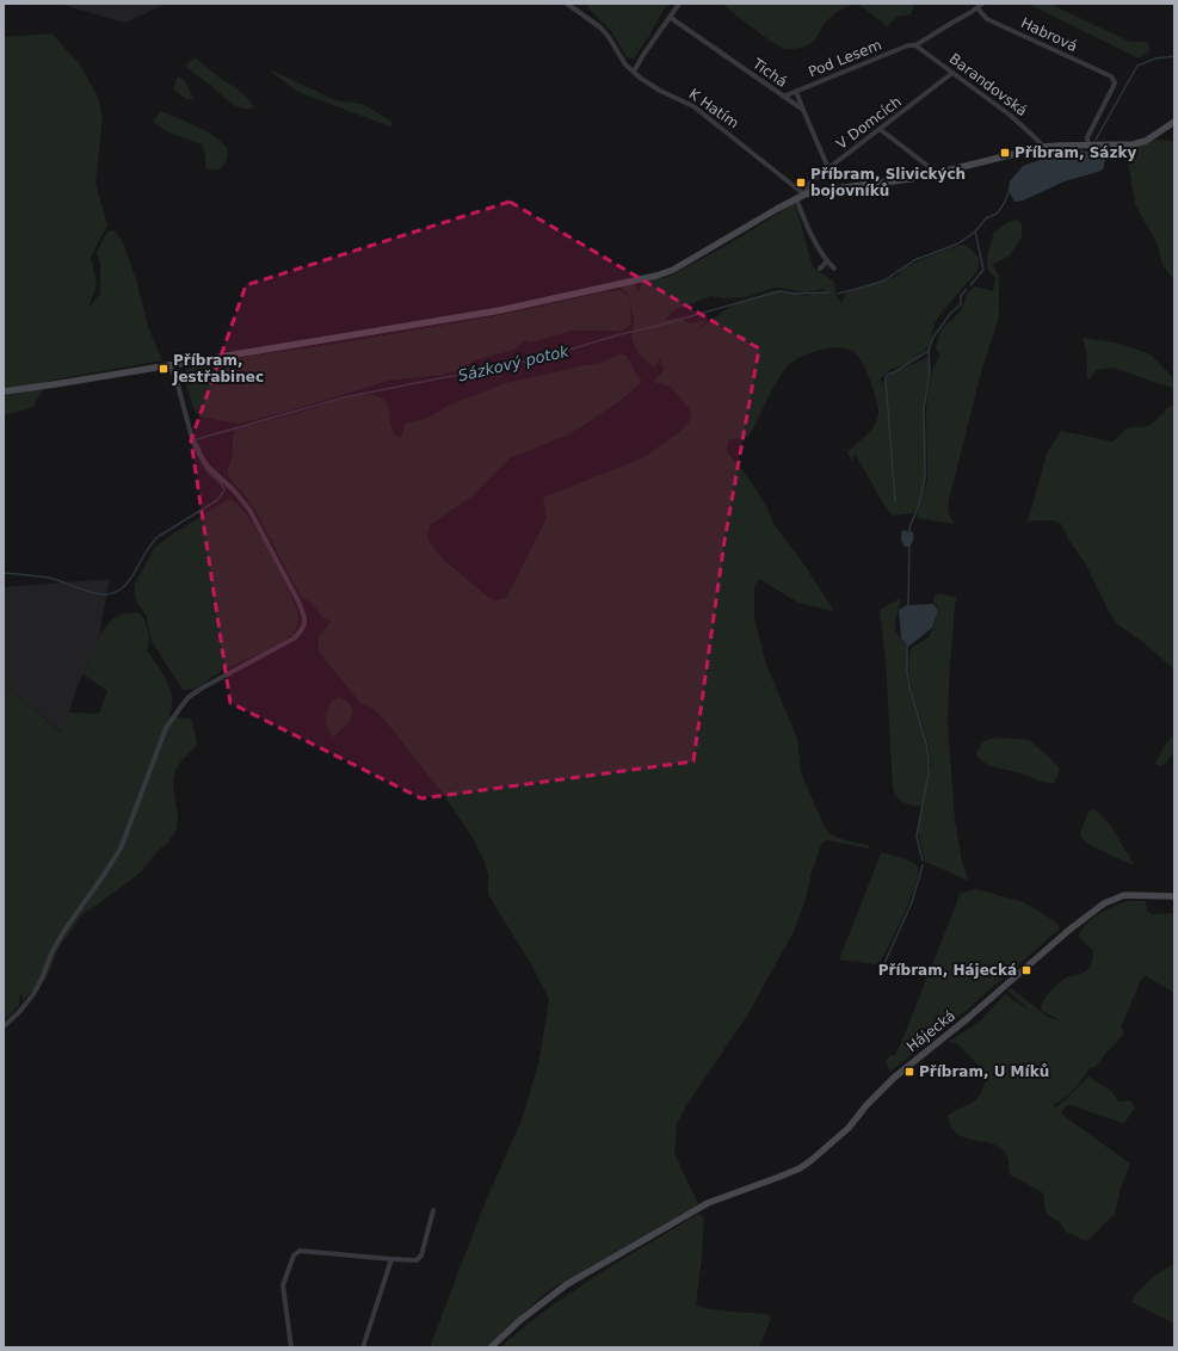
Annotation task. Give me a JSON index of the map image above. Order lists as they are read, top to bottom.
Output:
{
  "streets": {
    "street": [
      "Habrová",
      "Pod Lesem",
      "Tichá",
      "Barandovská",
      "K Hatím",
      "V Domcích",
      "Hájecká"
    ]
  },
  "crossings": [
    ["Habrová", "Pod Lesem"],
    ["Pod Lesem", "Tichá"],
    ["Pod Lesem", "Barandovská"],
    ["Barandovská", "V Domcích"],
    ["K Hatím", "V Domcích"]
  ],
  "water": ["Sázkový potok"],
  "places": {
    "transit": [
      "Příbram, Sázky",
      "Příbram, Slivických bojovníků",
      "Příbram, Jestřabinec",
      "Příbram, Hájecká",
      "Příbram, U Míků"
    ]
  }
}
